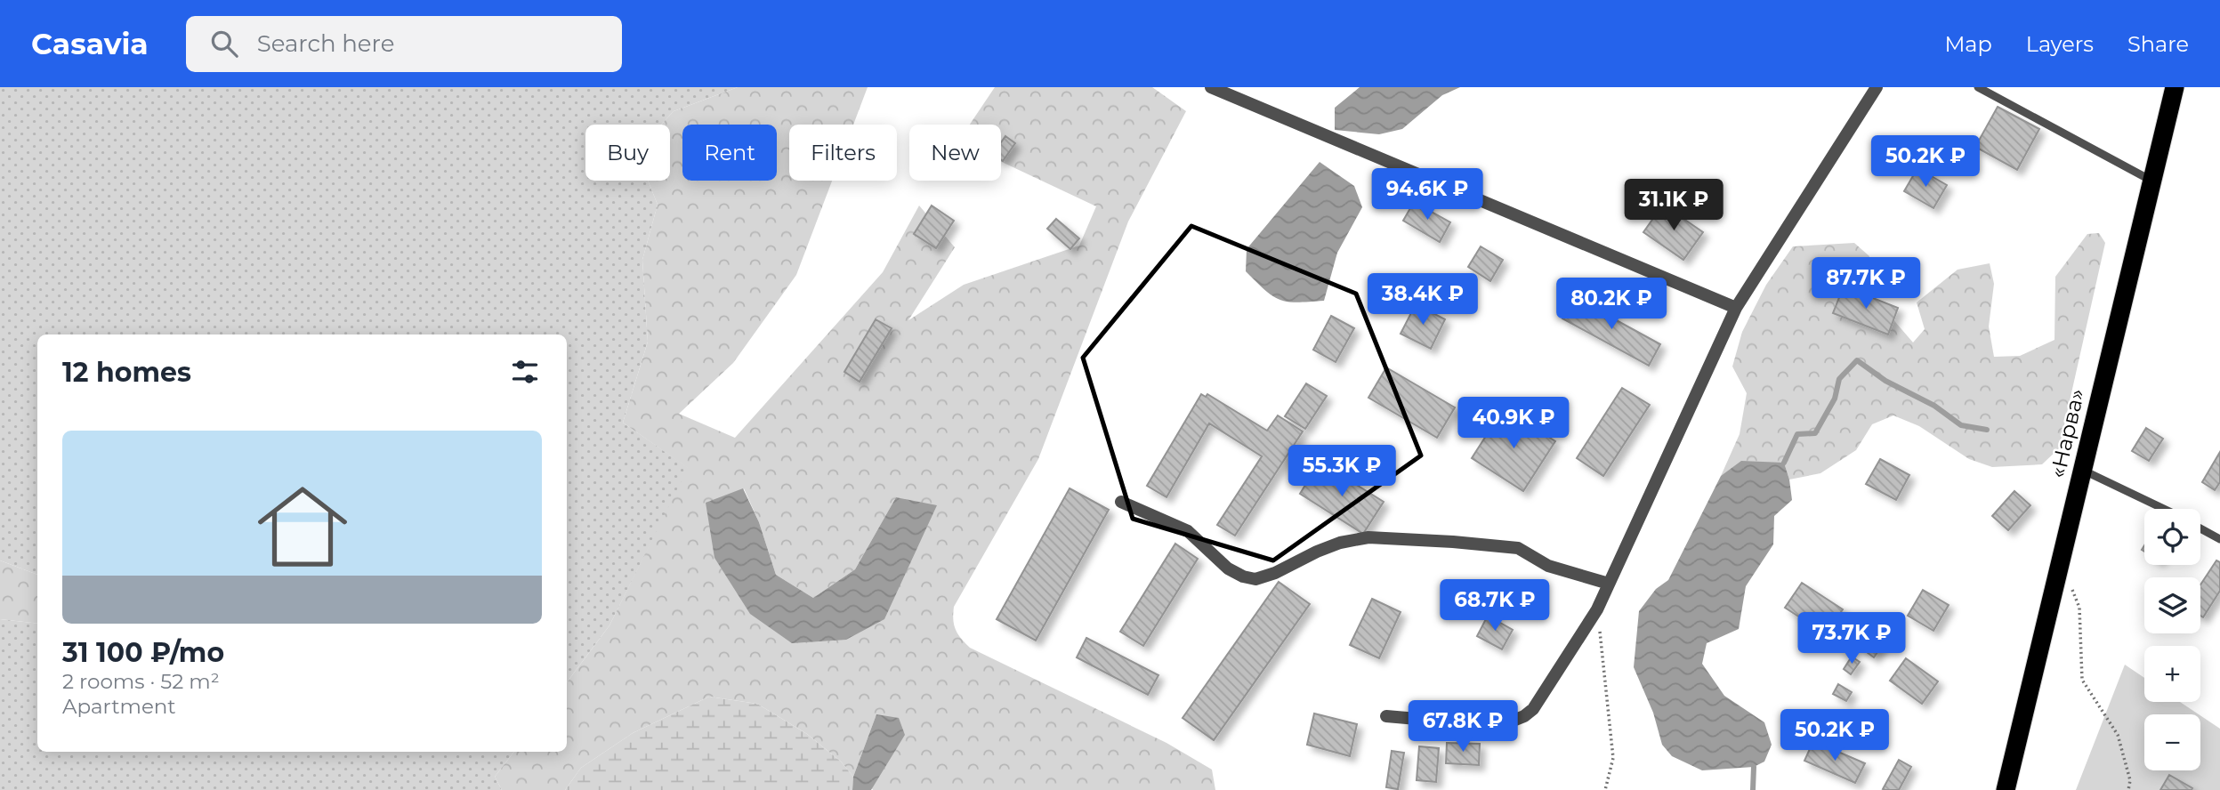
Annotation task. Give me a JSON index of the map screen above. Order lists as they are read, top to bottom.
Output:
{
  "streets": {
    "highway": ["«Нарва»"]
  },
  "page": {
    "header": "Casavia",
    "search": "Search here",
    "nav": ["Map", "Layers", "Share"],
    "chip": [
      "Buy",
      "Rent",
      "Filters",
      "New"
    ],
    "price": [
      "50.2K ₽",
      "94.6K ₽",
      "31.1K ₽",
      "87.7K ₽",
      "38.4K ₽",
      "80.2K ₽",
      "40.9K ₽",
      "55.3K ₽",
      "68.7K ₽",
      "73.7K ₽",
      "67.8K ₽",
      "50.2K ₽"
    ],
    "heading": "12 homes",
    "list": [
      {
        "name": "31 100 ₽/mo",
        "note": "2 rooms · 52 m² · Apartment"
      }
    ],
    "map_buttons": ["+", "−"]
  }
}
